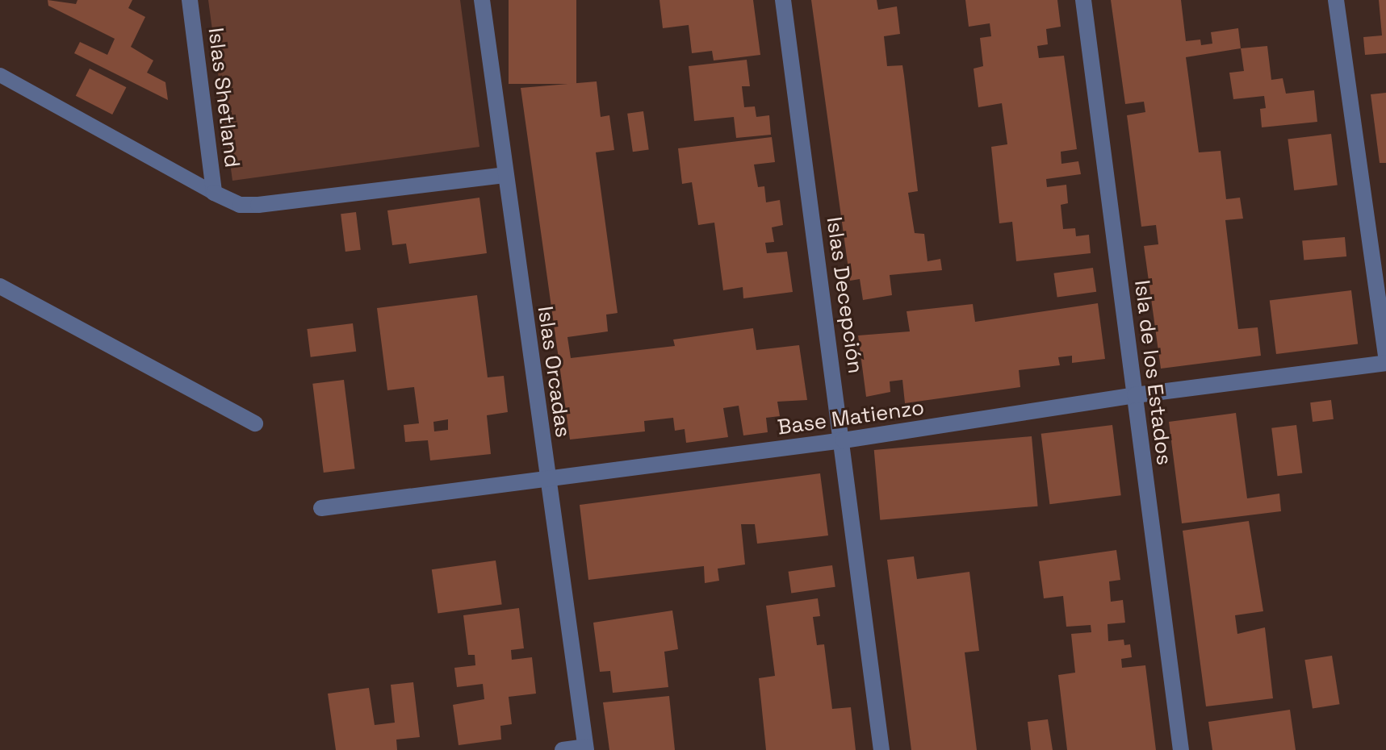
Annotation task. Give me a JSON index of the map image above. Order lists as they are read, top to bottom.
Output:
{
  "streets": {
    "street": [
      "Islas Shetland",
      "Islas Decepción",
      "Islas Orcadas",
      "Isla de los Estados",
      "Base Matienzo"
    ]
  },
  "crossings": [
    ["Islas Shetland", "Islas Orcadas"],
    ["Islas Decepción", "Base Matienzo"],
    ["Islas Orcadas", "Base Matienzo"],
    ["Isla de los Estados", "Base Matienzo"]
  ]
}
